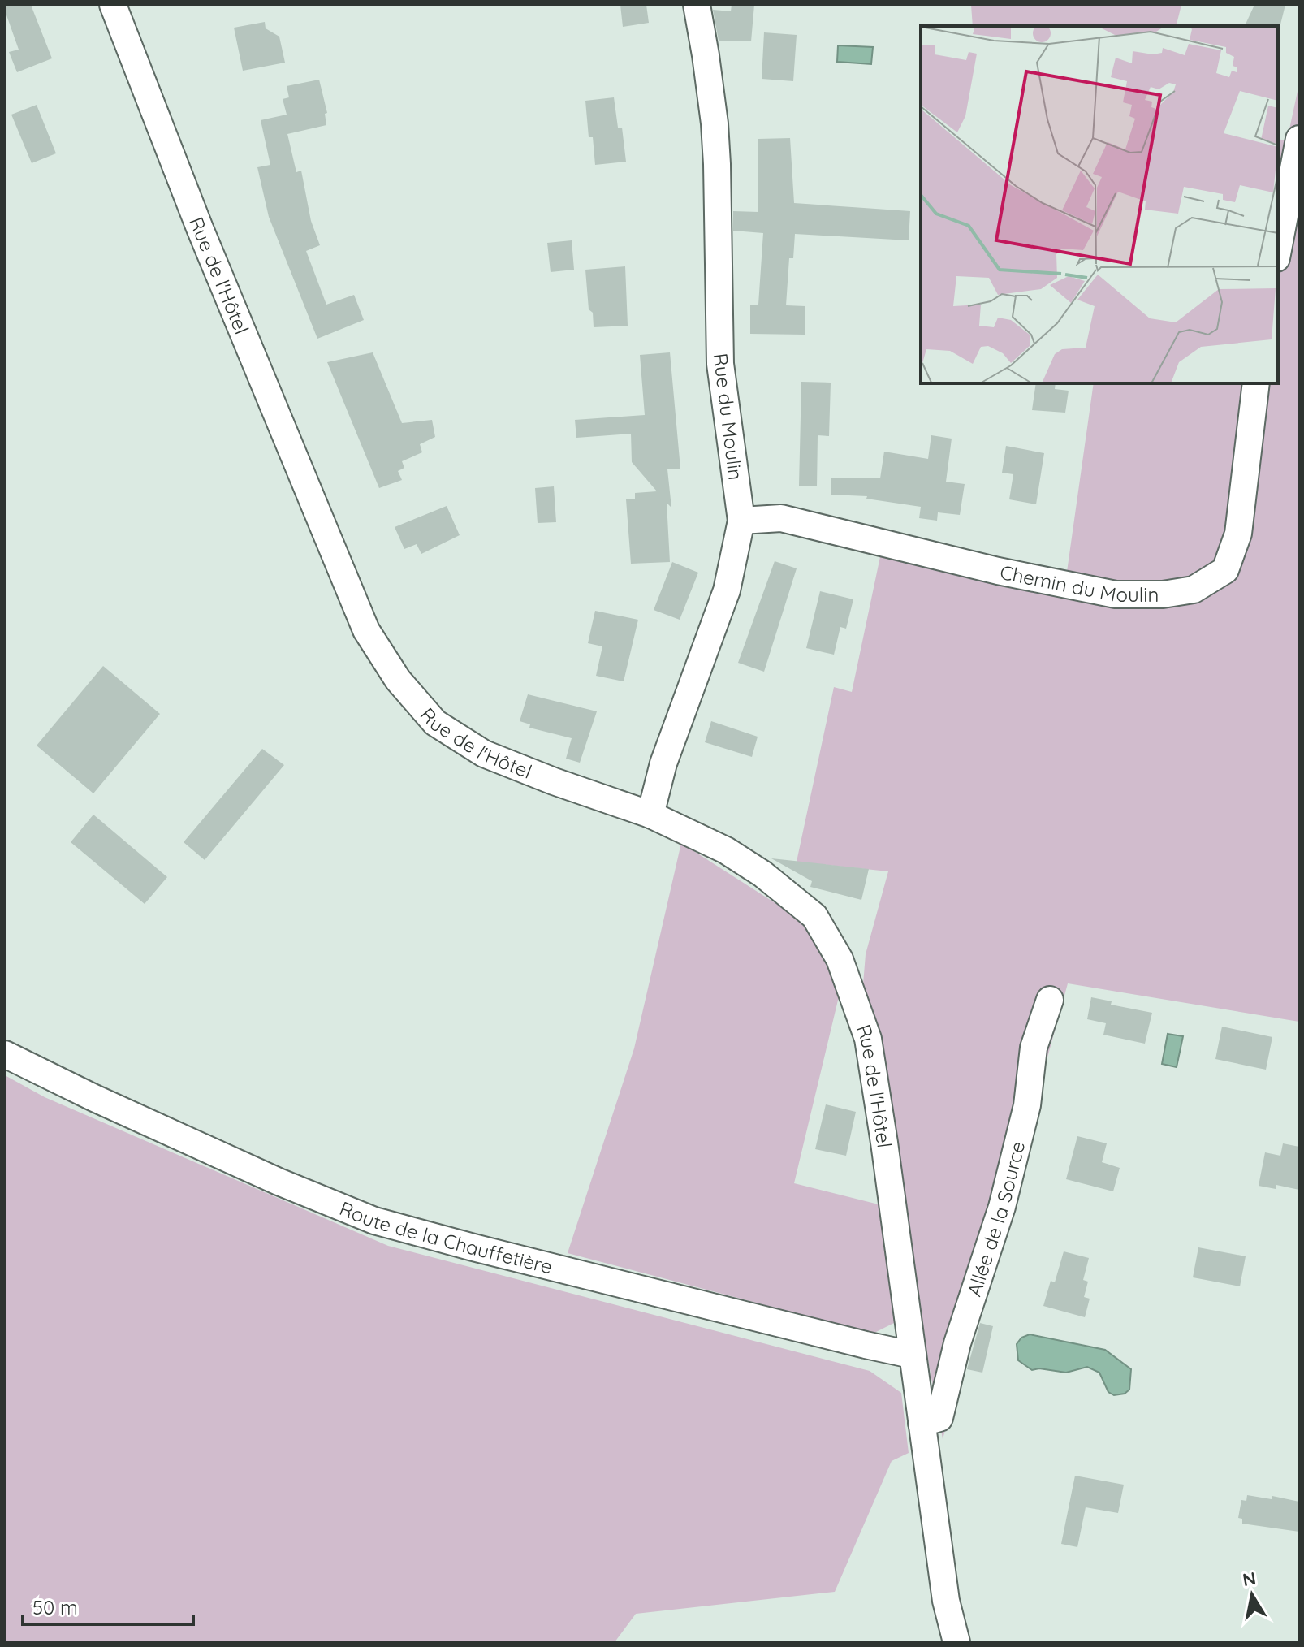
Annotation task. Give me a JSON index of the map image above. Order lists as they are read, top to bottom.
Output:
{
  "streets": {
    "street": [
      "Rue de l'Hôtel",
      "Rue du Moulin",
      "Chemin du Moulin",
      "Allée de la Source",
      "Route de la Chauffetière"
    ]
  },
  "crossings": [
    ["Rue de l'Hôtel", "Rue du Moulin"],
    ["Rue de l'Hôtel", "Allée de la Source"],
    ["Rue de l'Hôtel", "Route de la Chauffetière"],
    ["Rue du Moulin", "Chemin du Moulin"]
  ],
  "scale_bar": "50 m",
  "north": "top"
}
